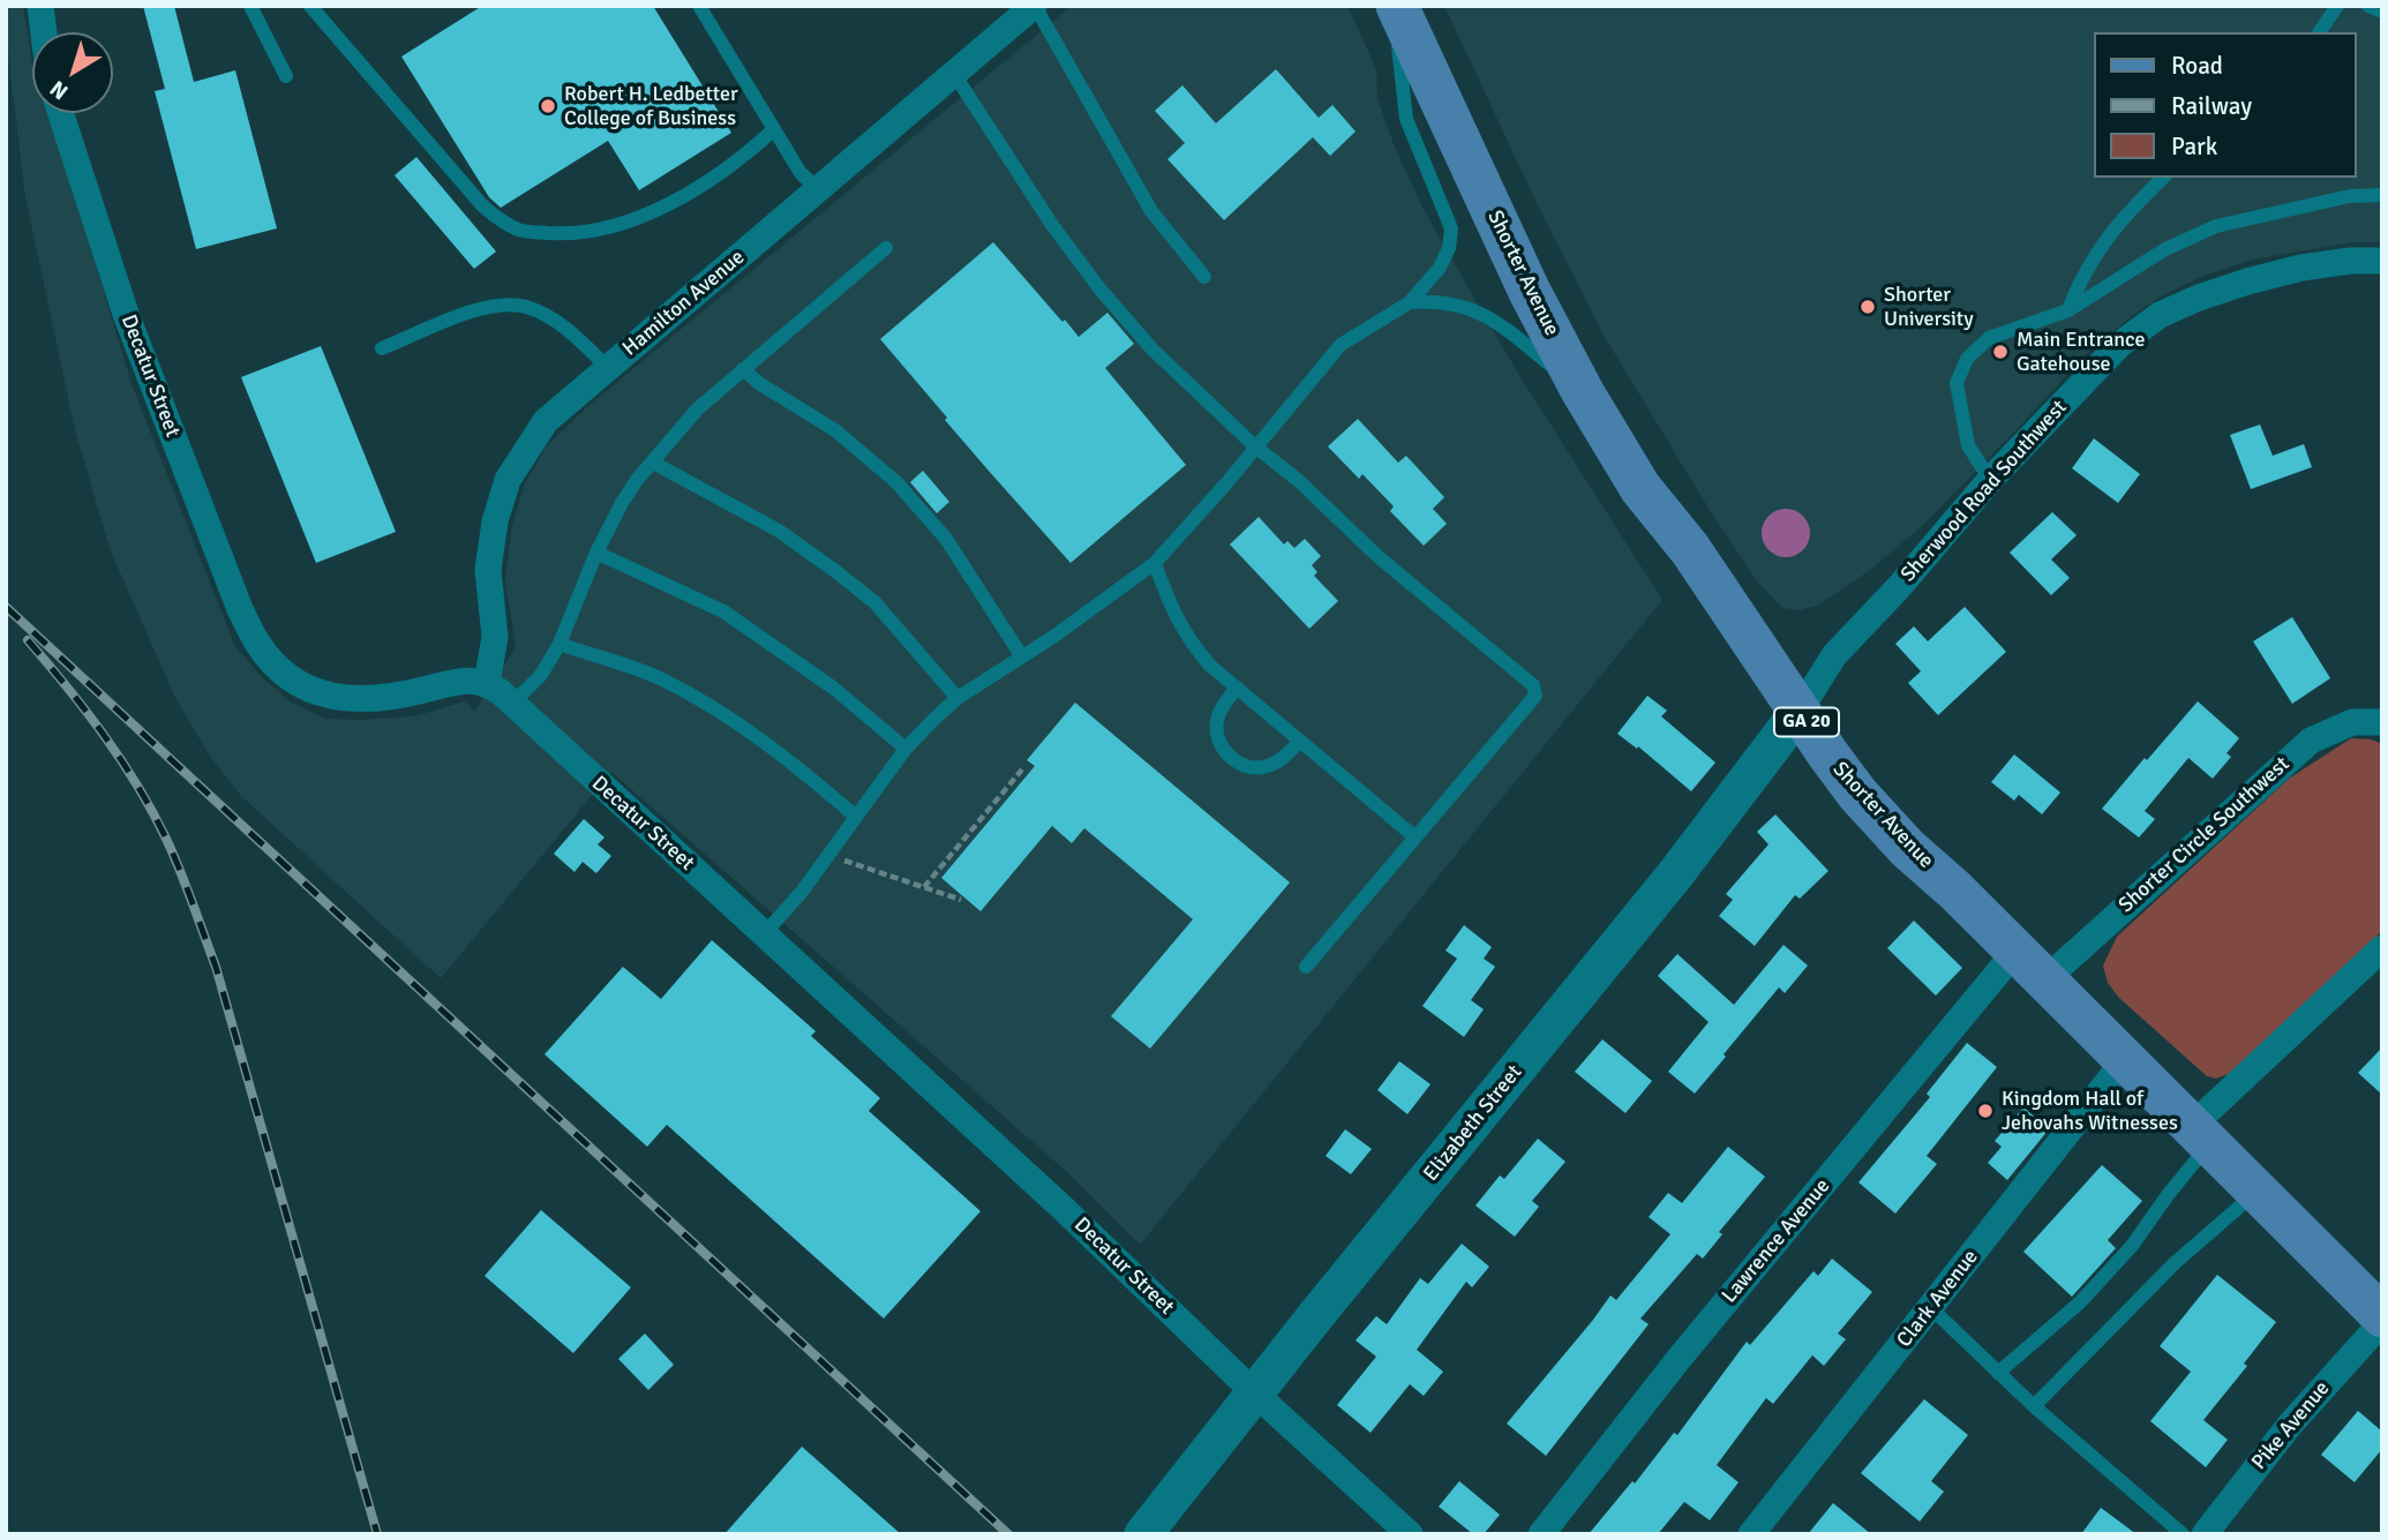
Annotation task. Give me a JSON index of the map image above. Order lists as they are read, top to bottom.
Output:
{
  "streets": {
    "main road": ["Shorter Avenue", "GA 20"],
    "street": [
      "Hamilton Avenue",
      "Decatur Street",
      "Sherwood Road Southwest",
      "Shorter Circle Southwest",
      "Elizabeth Street",
      "Lawrence Avenue",
      "Clark Avenue",
      "Pike Avenue"
    ]
  },
  "crossings": [
    ["Shorter Avenue", "Sherwood Road Southwest"],
    ["Shorter Avenue", "Shorter Circle Southwest"],
    ["Shorter Avenue", "Elizabeth Street"],
    ["Shorter Avenue", "Lawrence Avenue"],
    ["Shorter Avenue", "Clark Avenue"],
    ["Shorter Avenue", "Pike Avenue"],
    ["Hamilton Avenue", "Decatur Street"],
    ["Decatur Street", "Elizabeth Street"],
    ["Sherwood Road Southwest", "Elizabeth Street"],
    ["Shorter Circle Southwest", "Lawrence Avenue"]
  ],
  "places": [
    "Robert H. Ledbetter College of Business",
    "Shorter University",
    "Main Entrance Gatehouse",
    "Kingdom Hall of Jehovahs Witnesses"
  ],
  "legend": ["Road", "Railway", "Park"],
  "north": "bottom left"
}
